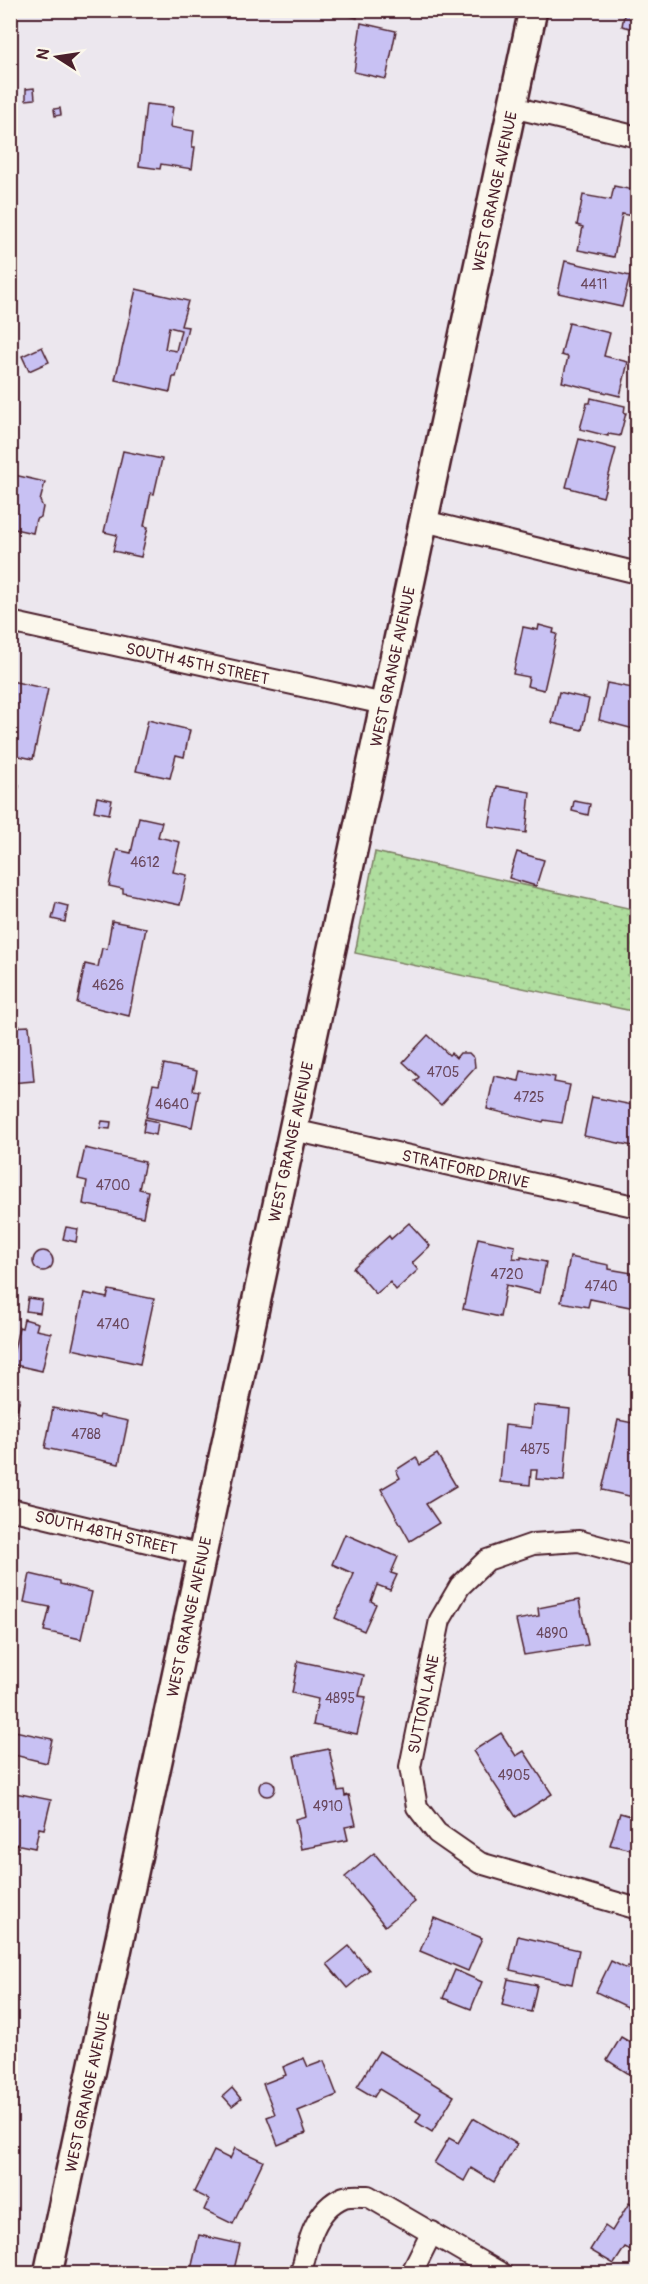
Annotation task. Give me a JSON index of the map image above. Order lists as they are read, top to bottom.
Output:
{
  "streets": {
    "street": [
      "WEST GRANGE AVENUE",
      "SOUTH 45TH STREET",
      "STRATFORD DRIVE",
      "SOUTH 48TH STREET",
      "SUTTON LANE"
    ]
  },
  "crossings": [
    ["WEST GRANGE AVENUE", "SOUTH 45TH STREET"],
    ["WEST GRANGE AVENUE", "STRATFORD DRIVE"],
    ["WEST GRANGE AVENUE", "SOUTH 48TH STREET"]
  ],
  "house_numbers": [
    "4411",
    "4612",
    "4626",
    "4705",
    "4725",
    "4640",
    "4700",
    "4720",
    "4740",
    "4740",
    "4788",
    "4875",
    "4890",
    "4895",
    "4905",
    "4910"
  ],
  "north": "left"
}
